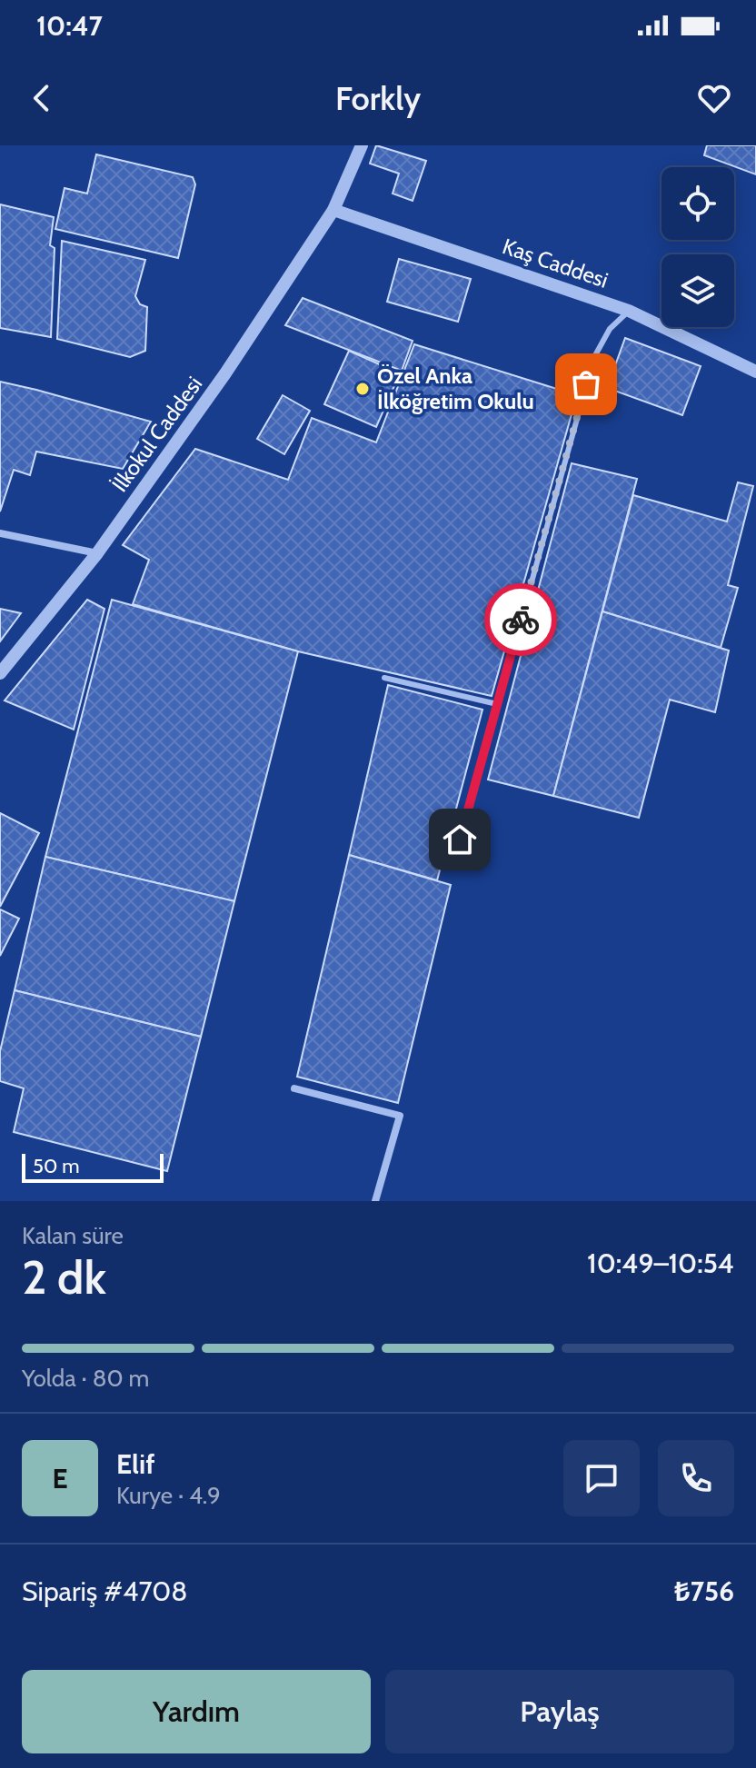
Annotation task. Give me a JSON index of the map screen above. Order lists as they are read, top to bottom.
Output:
{
  "streets": {
    "street": ["Kaş Caddesi", "İlkokul Caddesi"]
  },
  "crossings": [
    ["Kaş Caddesi", "İlkokul Caddesi"]
  ],
  "places": ["Özel Anka İlköğretim Okulu"],
  "scale_bar": "50 m",
  "page": {
    "status": "10:47",
    "header": "Forkly",
    "scale": "50 m",
    "heading": ["2 dk", "Kalan süre", "10:49–10:54"],
    "panel": [
      "Elif",
      "Kurye · 4.9",
      "Sipariş #4708",
      "₺756"
    ],
    "bar": "Yolda · 80 m",
    "round": "E",
    "buttons": ["Yardım", "Paylaş"]
  }
}
